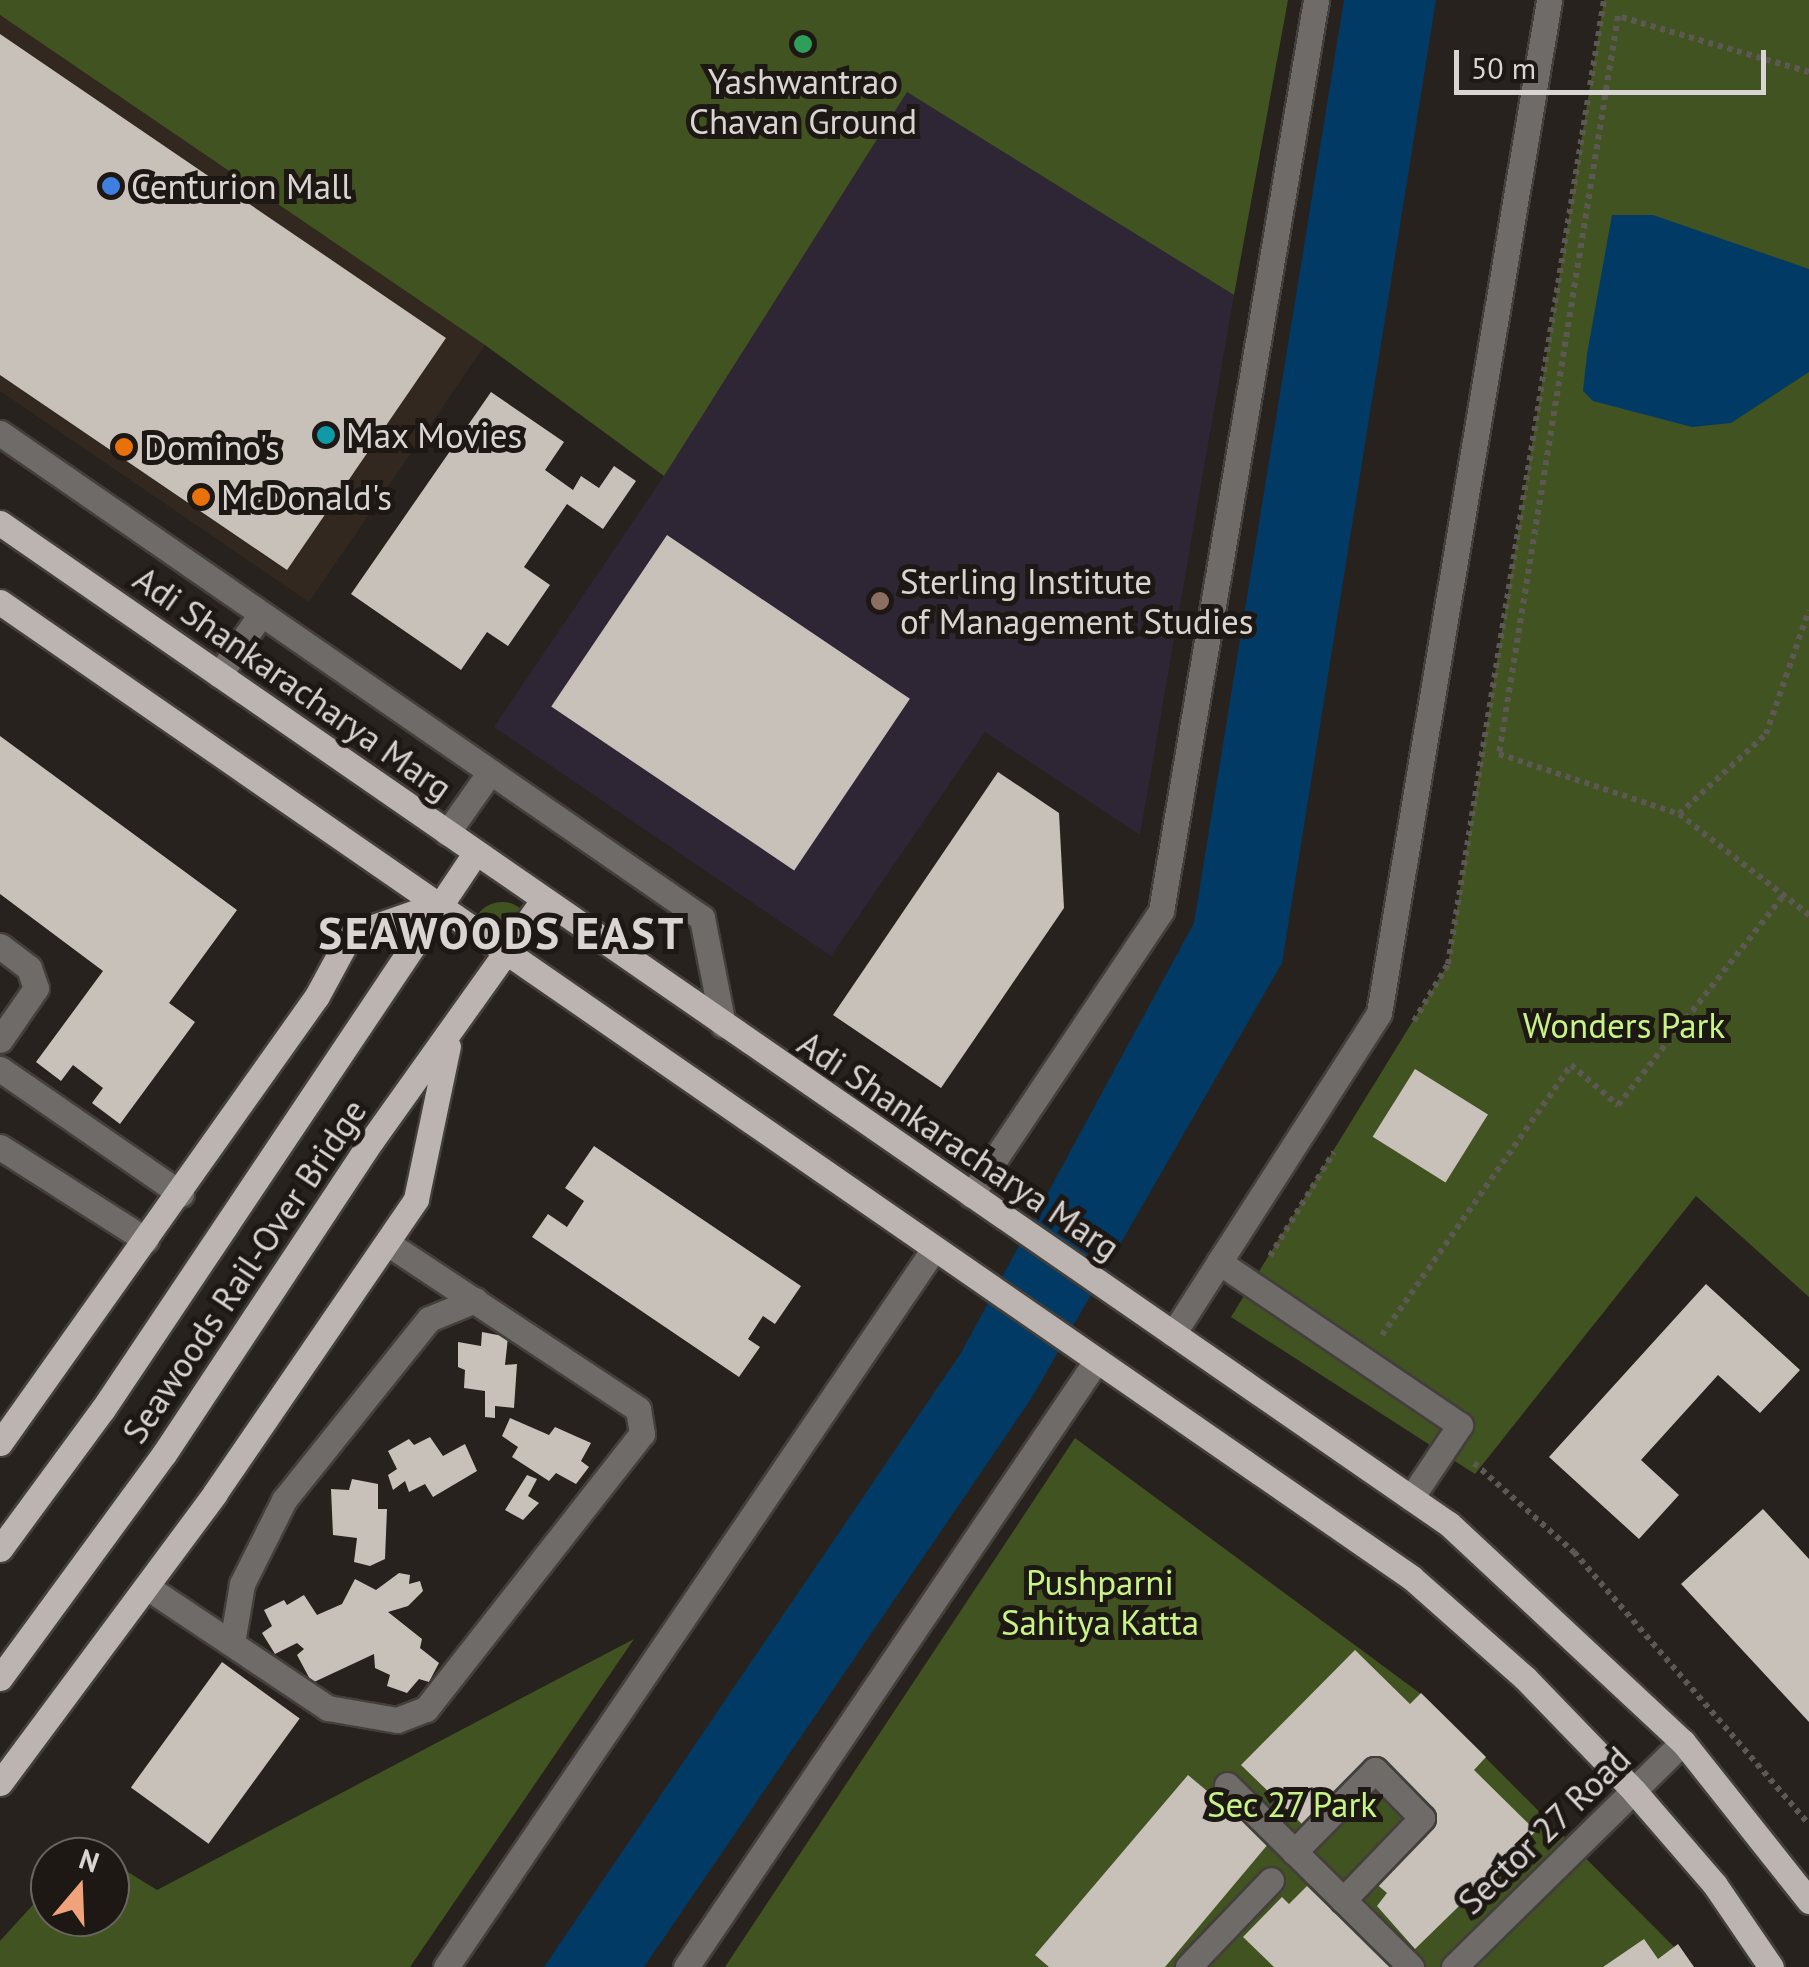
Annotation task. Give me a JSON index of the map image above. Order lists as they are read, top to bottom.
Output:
{
  "streets": {
    "main road": ["Adi Shankaracharya Marg", "Seawoods Rail-Over Bridge"],
    "street": ["Sector 27 Road"]
  },
  "crossings": [
    ["Adi Shankaracharya Marg", "Seawoods Rail-Over Bridge"],
    ["Adi Shankaracharya Marg", "Sector 27 Road"]
  ],
  "districts": ["SEAWOODS EAST"],
  "parks": ["Wonders Park", "Pushparni Sahitya Katta", "Sec 27 Park"],
  "places": [
    "Yashwantrao Chavan Ground",
    "Centurion Mall",
    "Max Movies",
    "Domino's",
    "McDonald's",
    "Sterling Institute of Management Studies"
  ],
  "scale_bar": "50 m",
  "north": "top"
}
